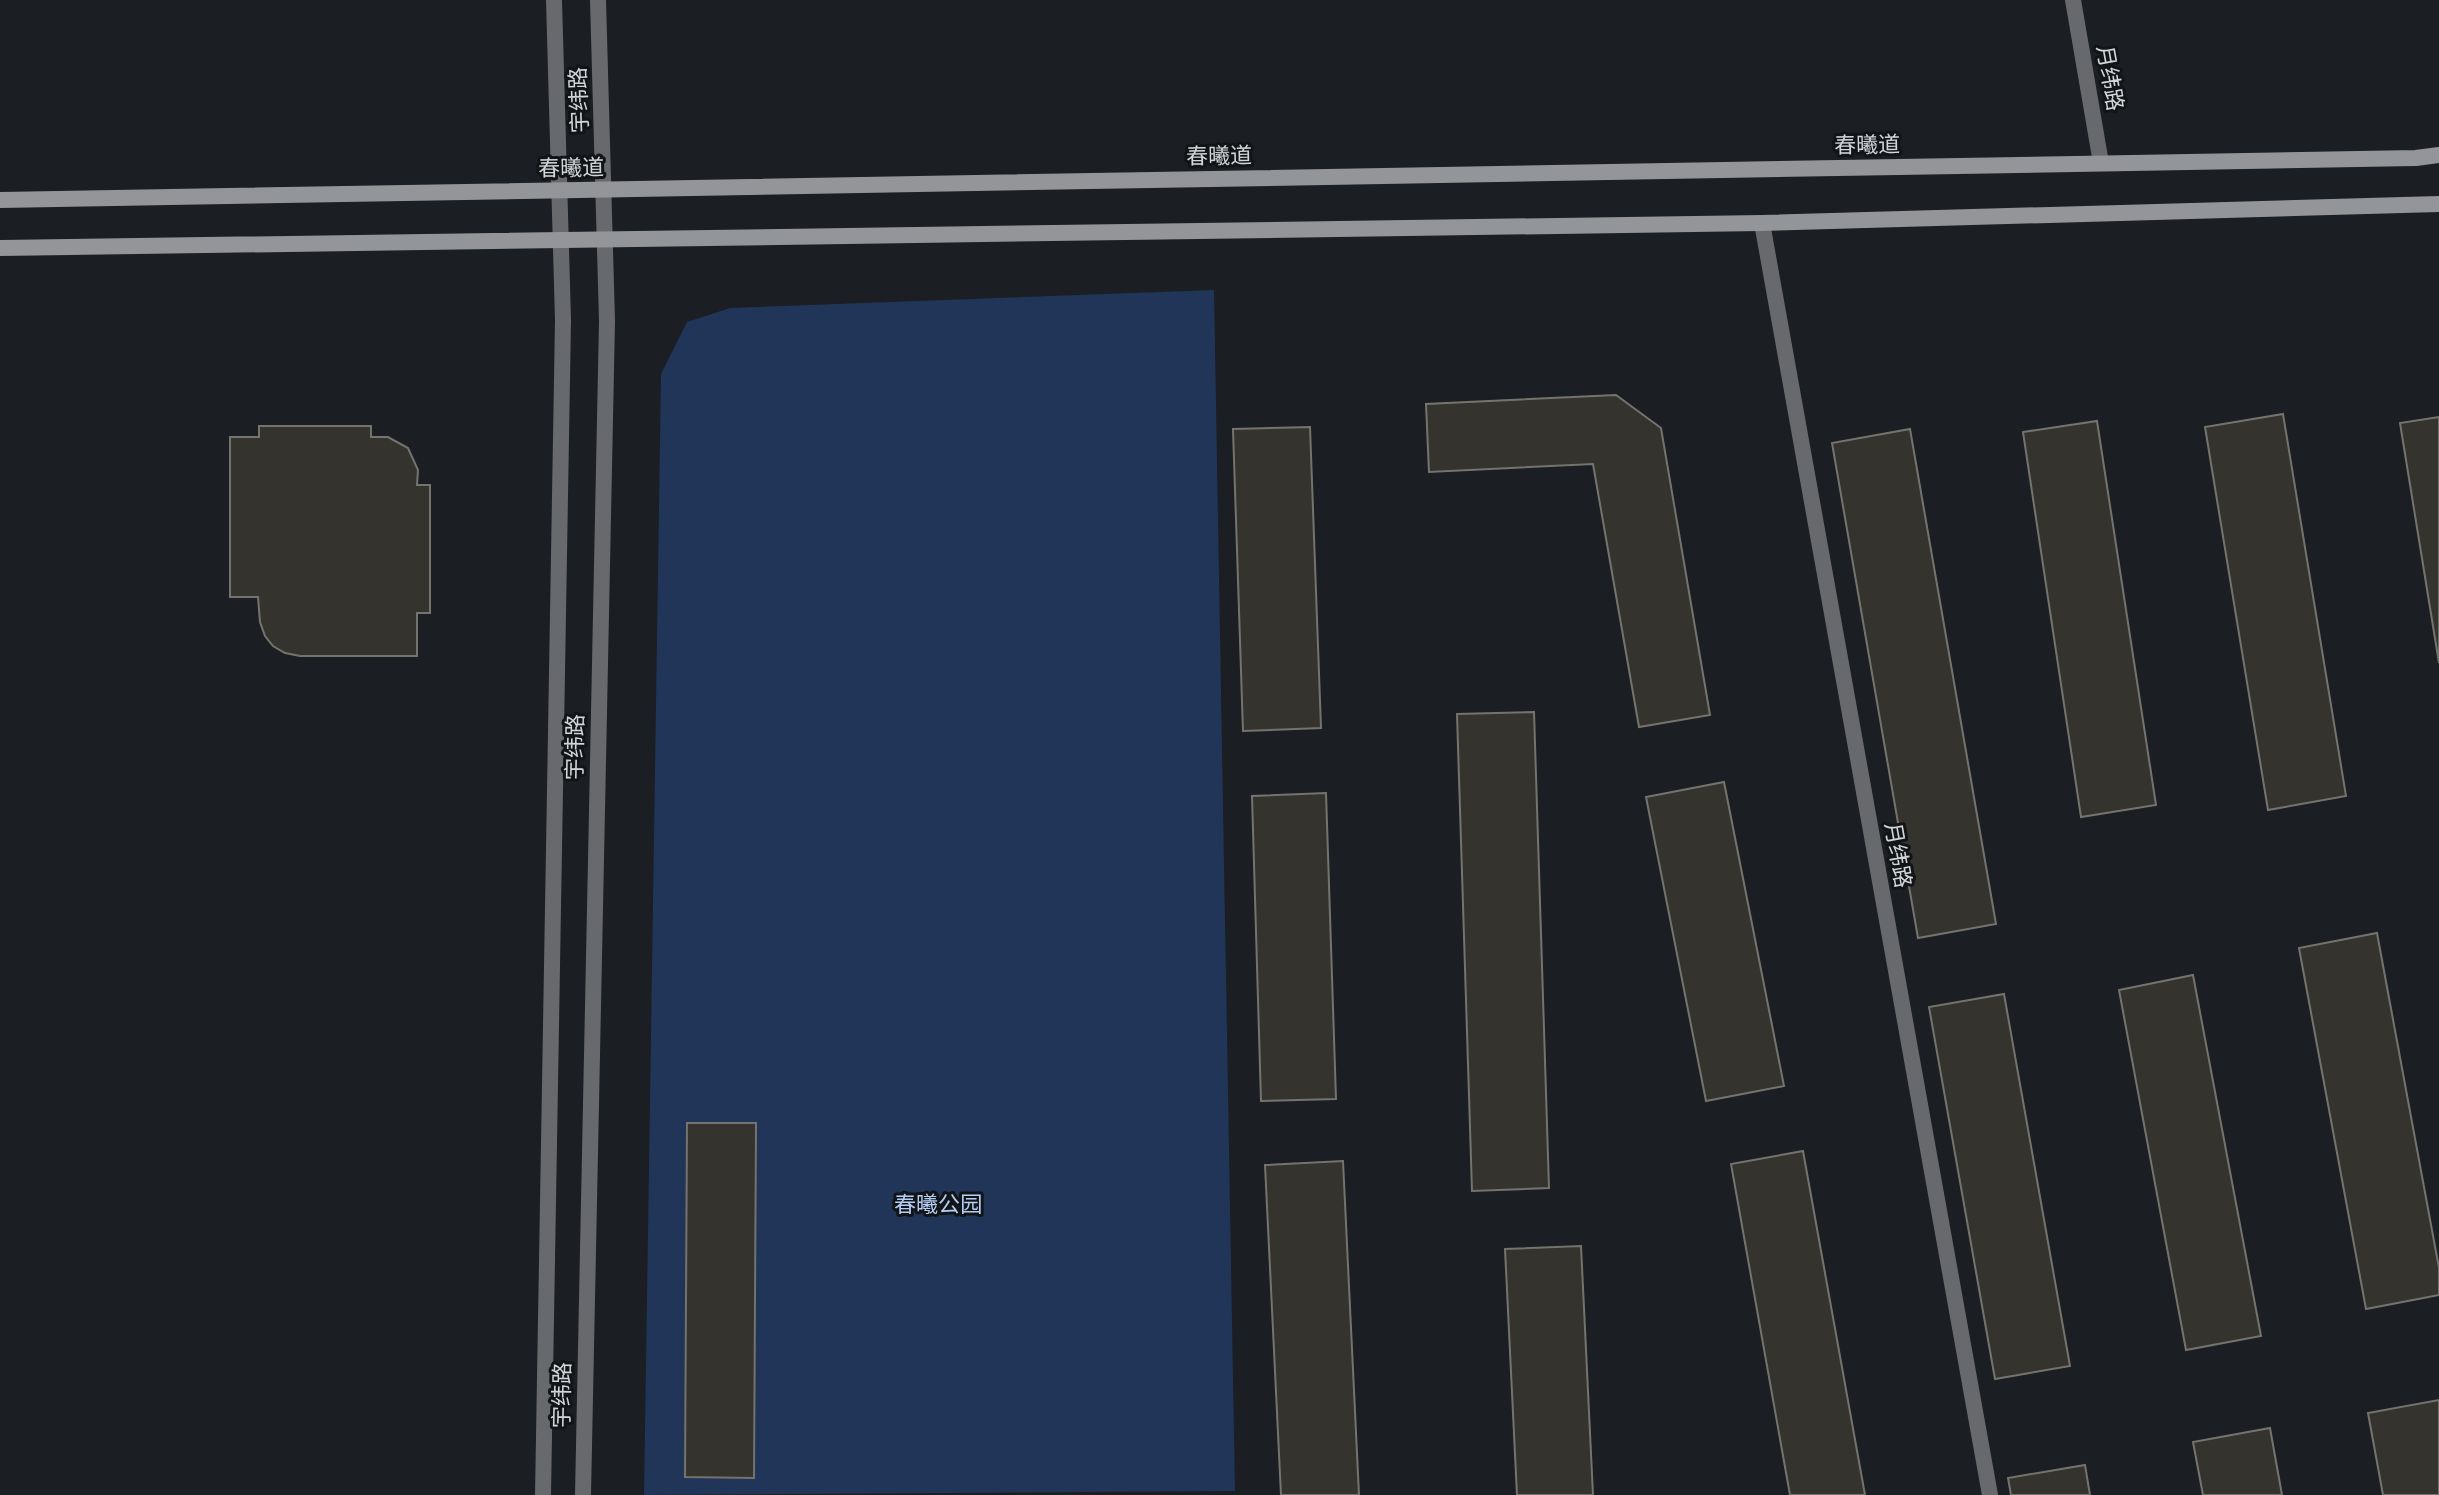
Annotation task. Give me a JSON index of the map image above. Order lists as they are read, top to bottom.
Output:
{
  "streets": {
    "main road": ["春曦道"],
    "street": ["月纬路", "宇纬路"]
  },
  "crossings": [
    ["月纬路", "春曦道"],
    ["宇纬路", "春曦道"]
  ],
  "parks": ["春曦公园"]
}
